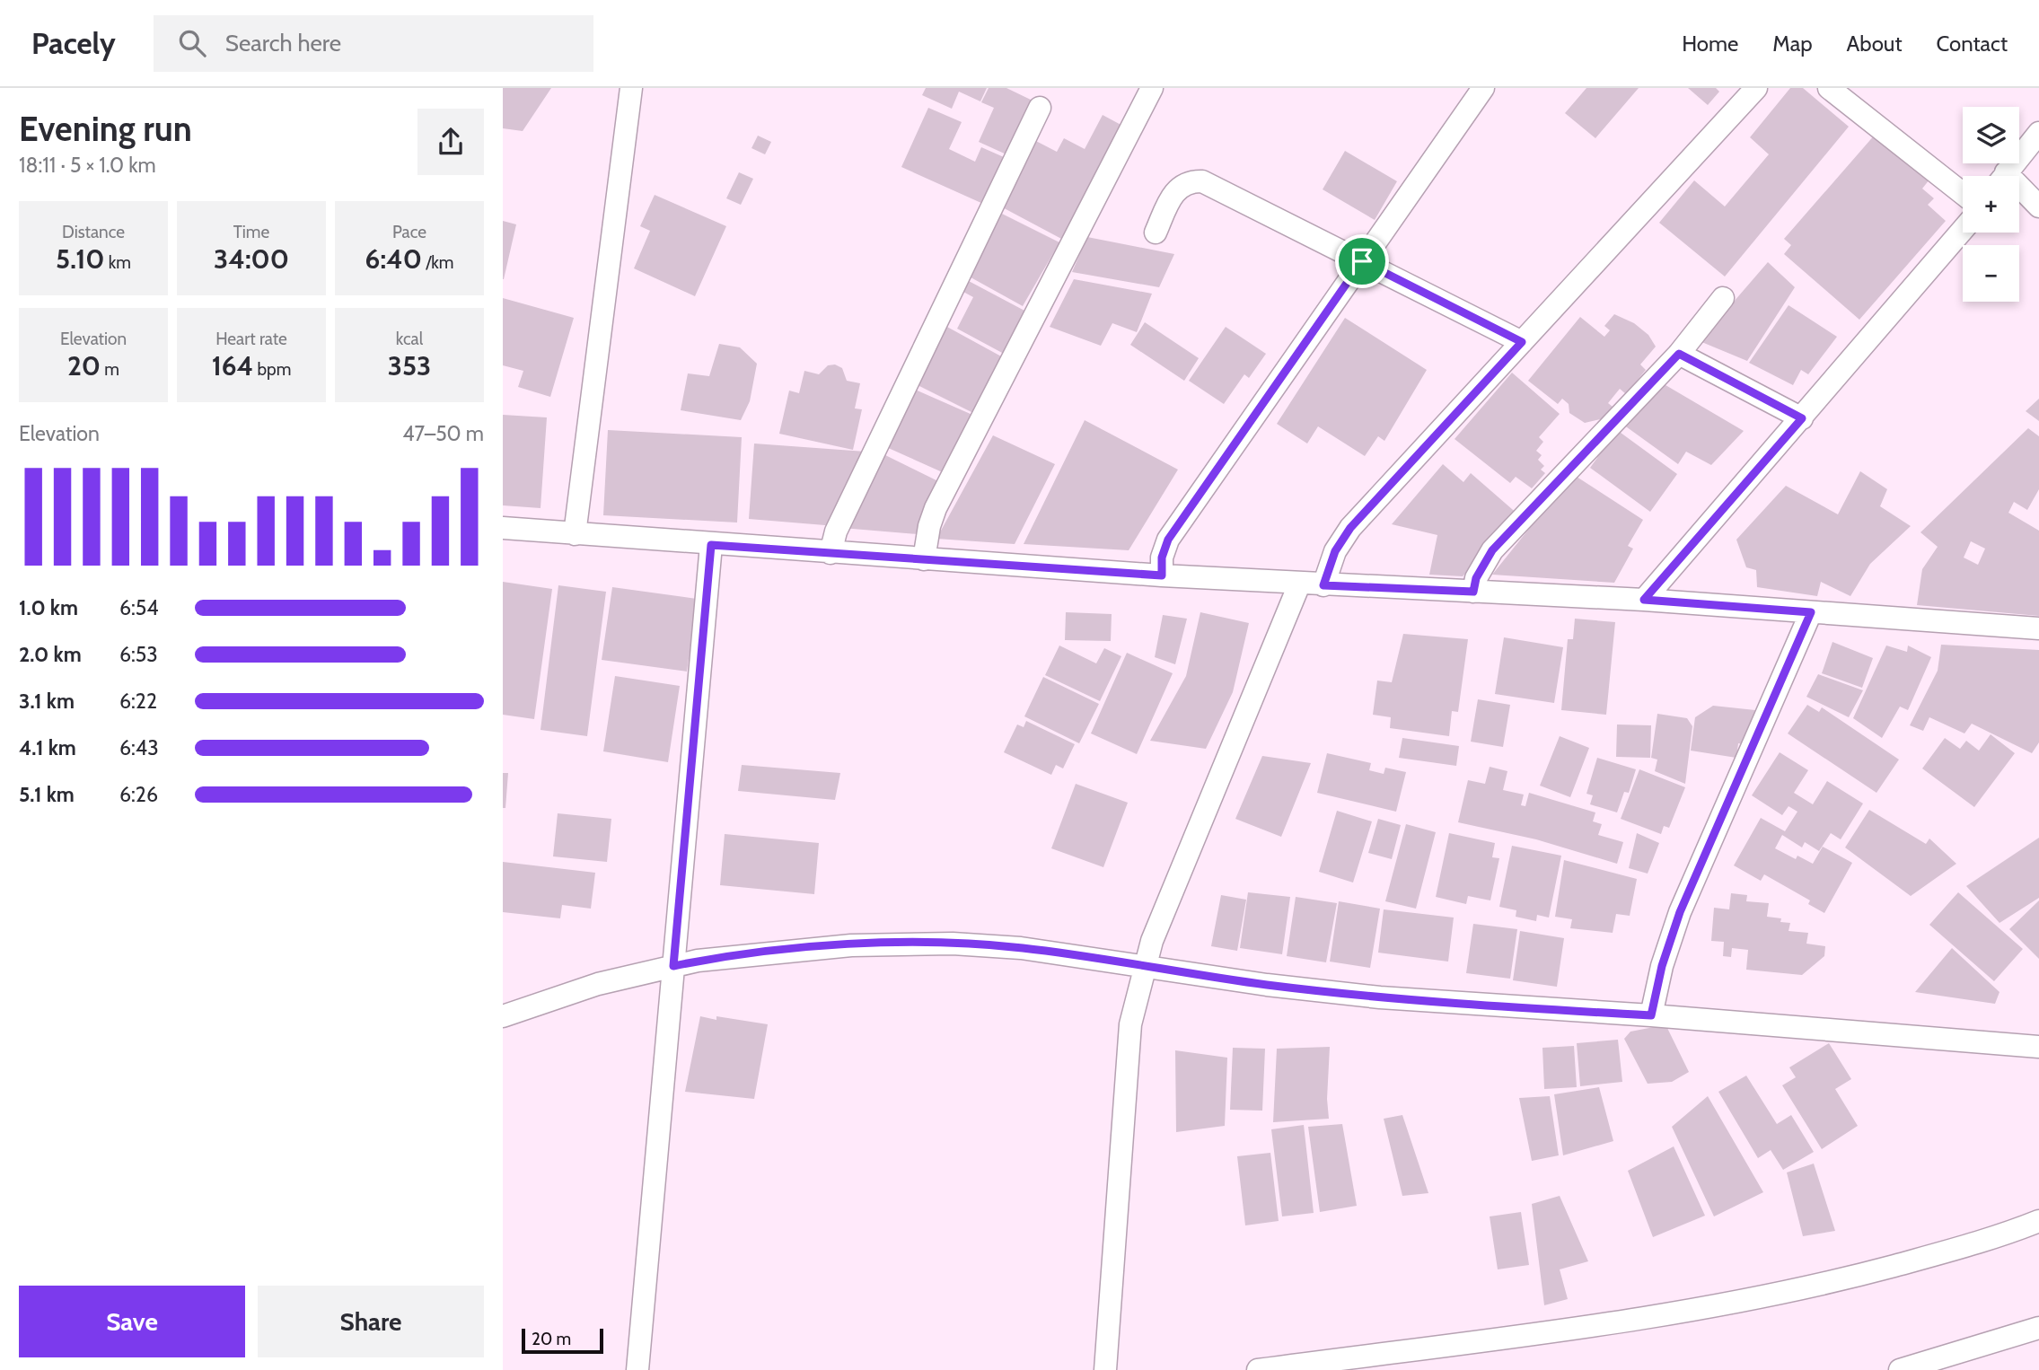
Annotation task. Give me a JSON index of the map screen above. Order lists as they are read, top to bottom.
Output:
{
  "scale_bar": "20 m",
  "page": {
    "header": "Pacely",
    "search": "Search here",
    "nav": [
      "Home",
      "Map",
      "About",
      "Contact"
    ],
    "heading": ["Evening run", "18:11 · 5 × 1.0 km"],
    "map_buttons": ["+", "−"],
    "stats": [
      ["Distance", "5.10 km"],
      ["Time", "34:00"],
      ["Pace", "6:40 /km"],
      ["Elevation", "20 m"],
      ["Heart rate", "164 bpm"],
      ["kcal", "353"]
    ],
    "chart": ["Elevation", "47–50 m"],
    "list": [
      {
        "name": "1.0 km",
        "note": "6:54"
      },
      {
        "name": "2.0 km",
        "note": "6:53"
      },
      {
        "name": "3.1 km",
        "note": "6:22"
      },
      {
        "name": "4.1 km",
        "note": "6:43"
      },
      {
        "name": "5.1 km",
        "note": "6:26"
      }
    ],
    "buttons": ["Save", "Share"],
    "scale": "20 m"
  }
}
